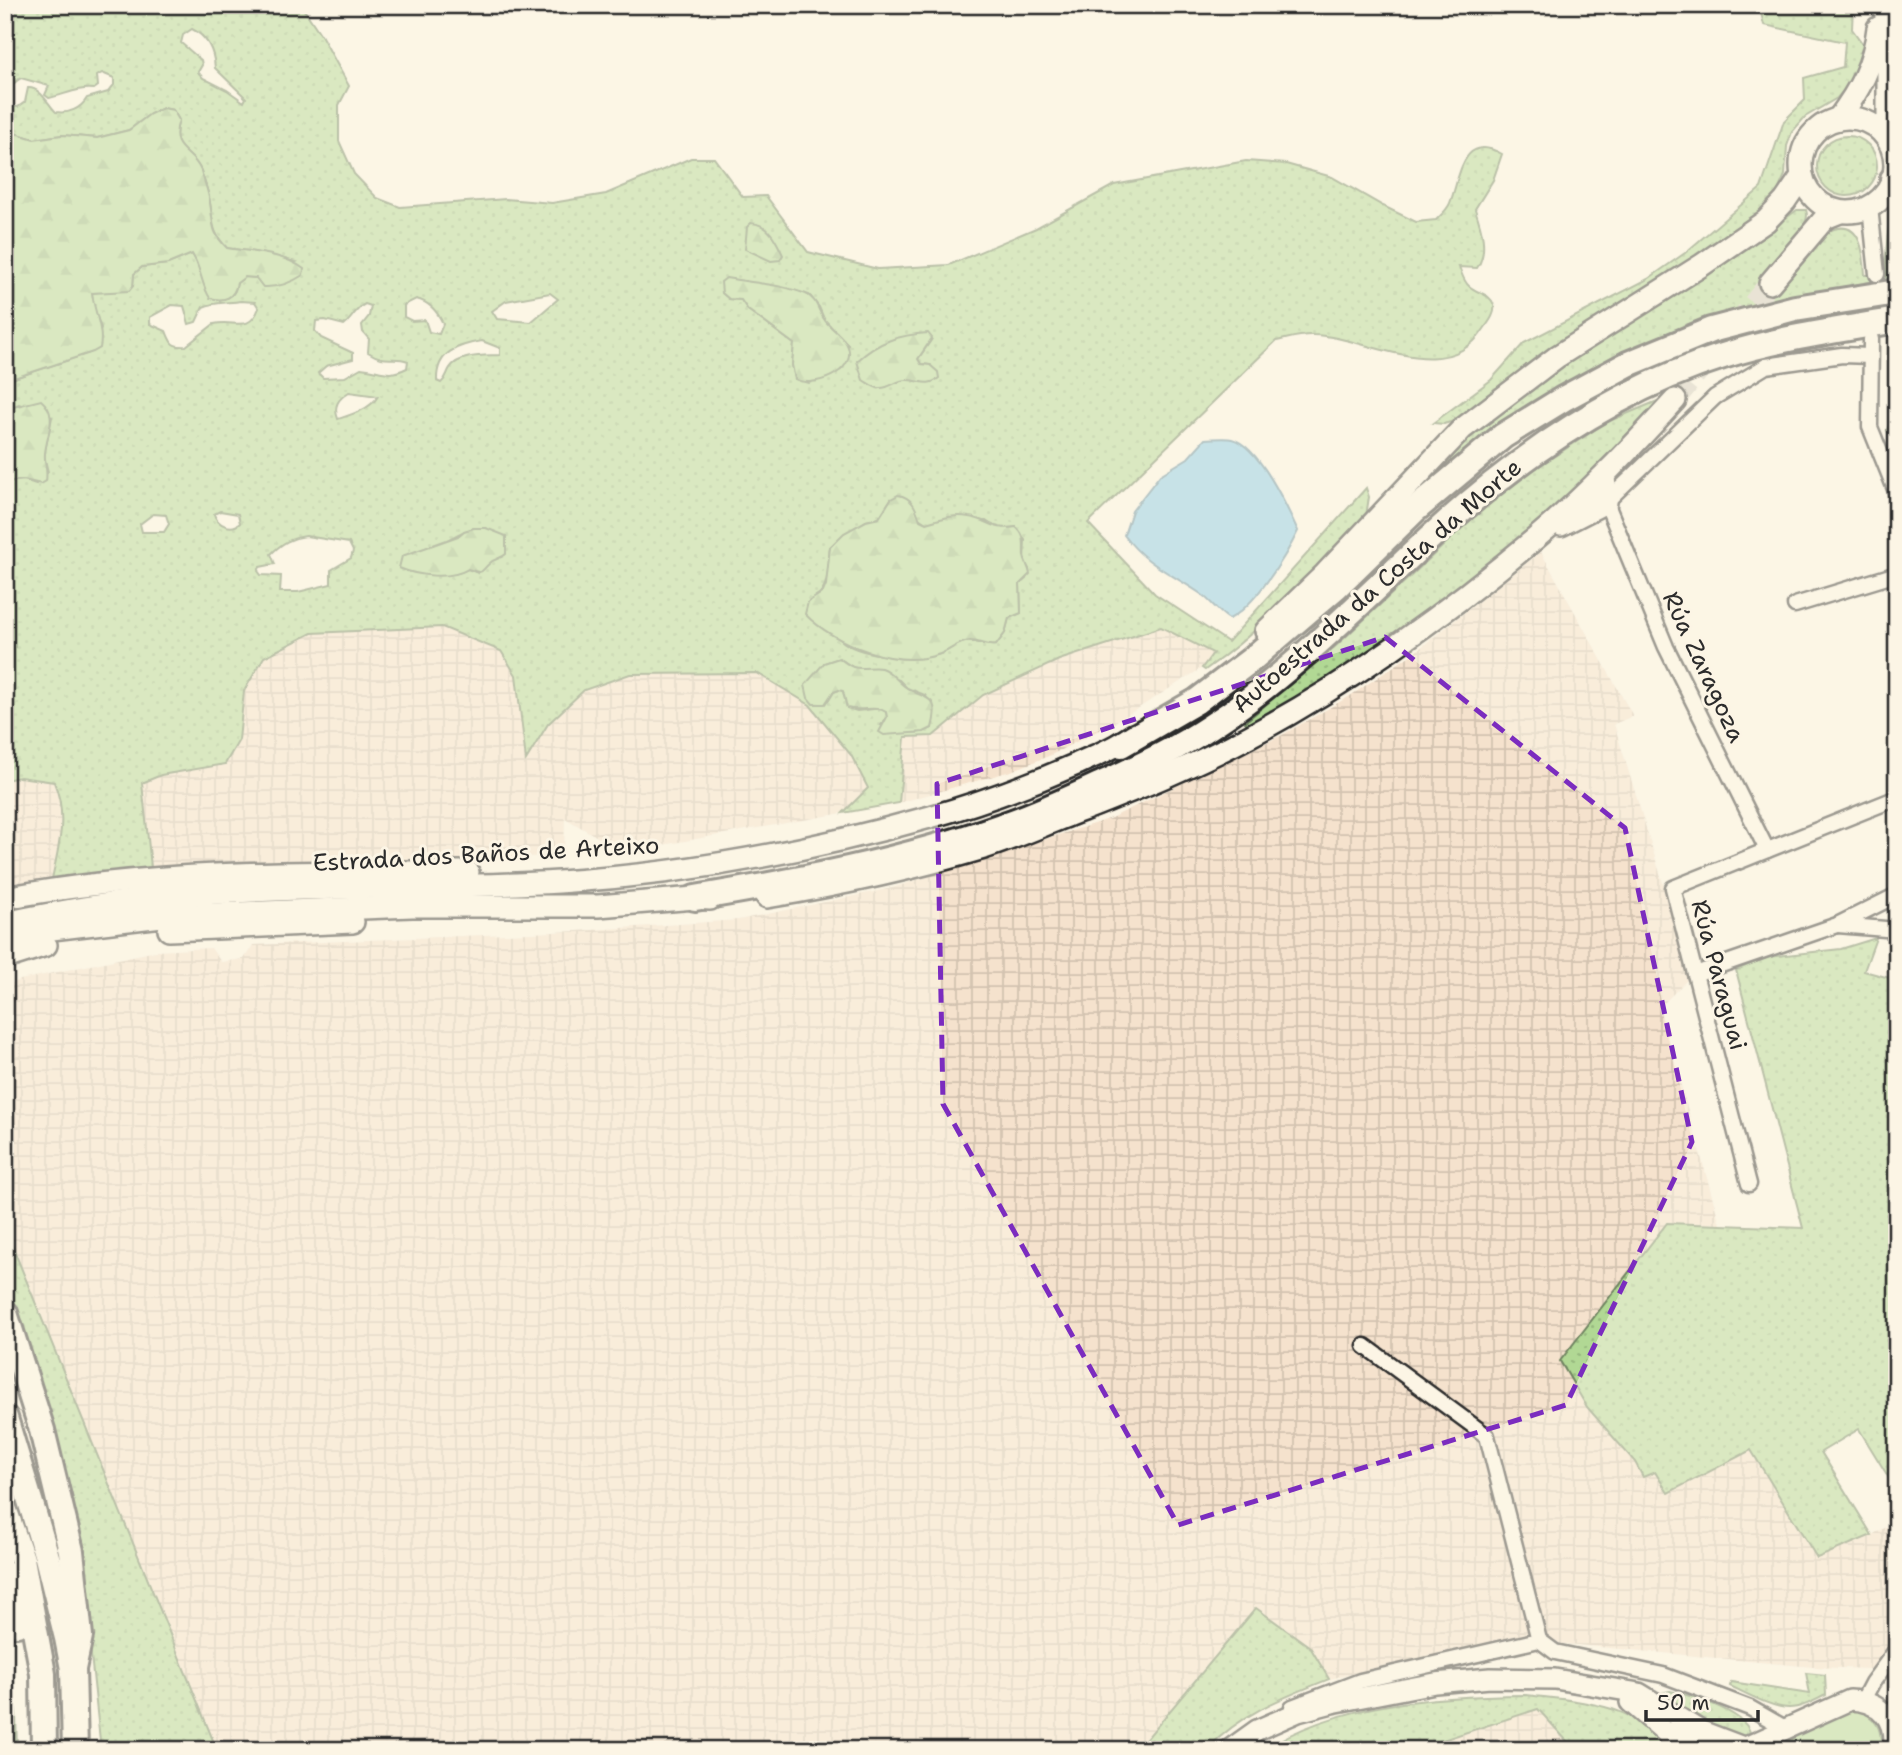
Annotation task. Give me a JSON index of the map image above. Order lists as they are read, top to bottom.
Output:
{
  "streets": {
    "highway": ["Autoestrada da Costa da Morte"],
    "main road": ["Estrada dos Baños de Arteixo"],
    "street": ["Rúa Zaragoza", "Rúa Paraguai"]
  },
  "crossings": [
    ["Autoestrada da Costa da Morte", "Estrada dos Baños de Arteixo"],
    ["Rúa Zaragoza", "Rúa Paraguai"]
  ],
  "scale_bar": "50 m"
}
